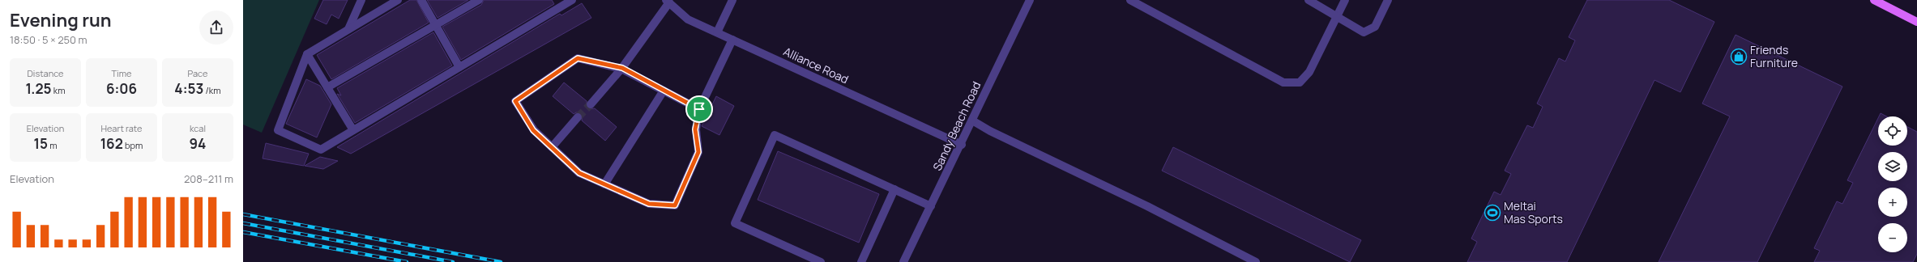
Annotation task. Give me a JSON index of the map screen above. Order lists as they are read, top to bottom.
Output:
{
  "streets": {
    "street": ["Alliance Road", "Sandy Beach Road"]
  },
  "crossings": [
    ["Alliance Road", "Sandy Beach Road"]
  ],
  "places": {
    "shop": ["Friends Furniture"],
    "sports": ["Meltai Mas Sports"]
  },
  "page": {
    "heading": ["Evening run", "18:50 · 5 × 250 m"],
    "stats": [
      ["Distance", "1.25 km"],
      ["Time", "6:06"],
      ["Pace", "4:53 /km"],
      ["Elevation", "15 m"],
      ["Heart rate", "162 bpm"],
      ["kcal", "94"]
    ],
    "map_buttons": ["+", "−"],
    "chart": ["Elevation", "208–211 m"]
  }
}
